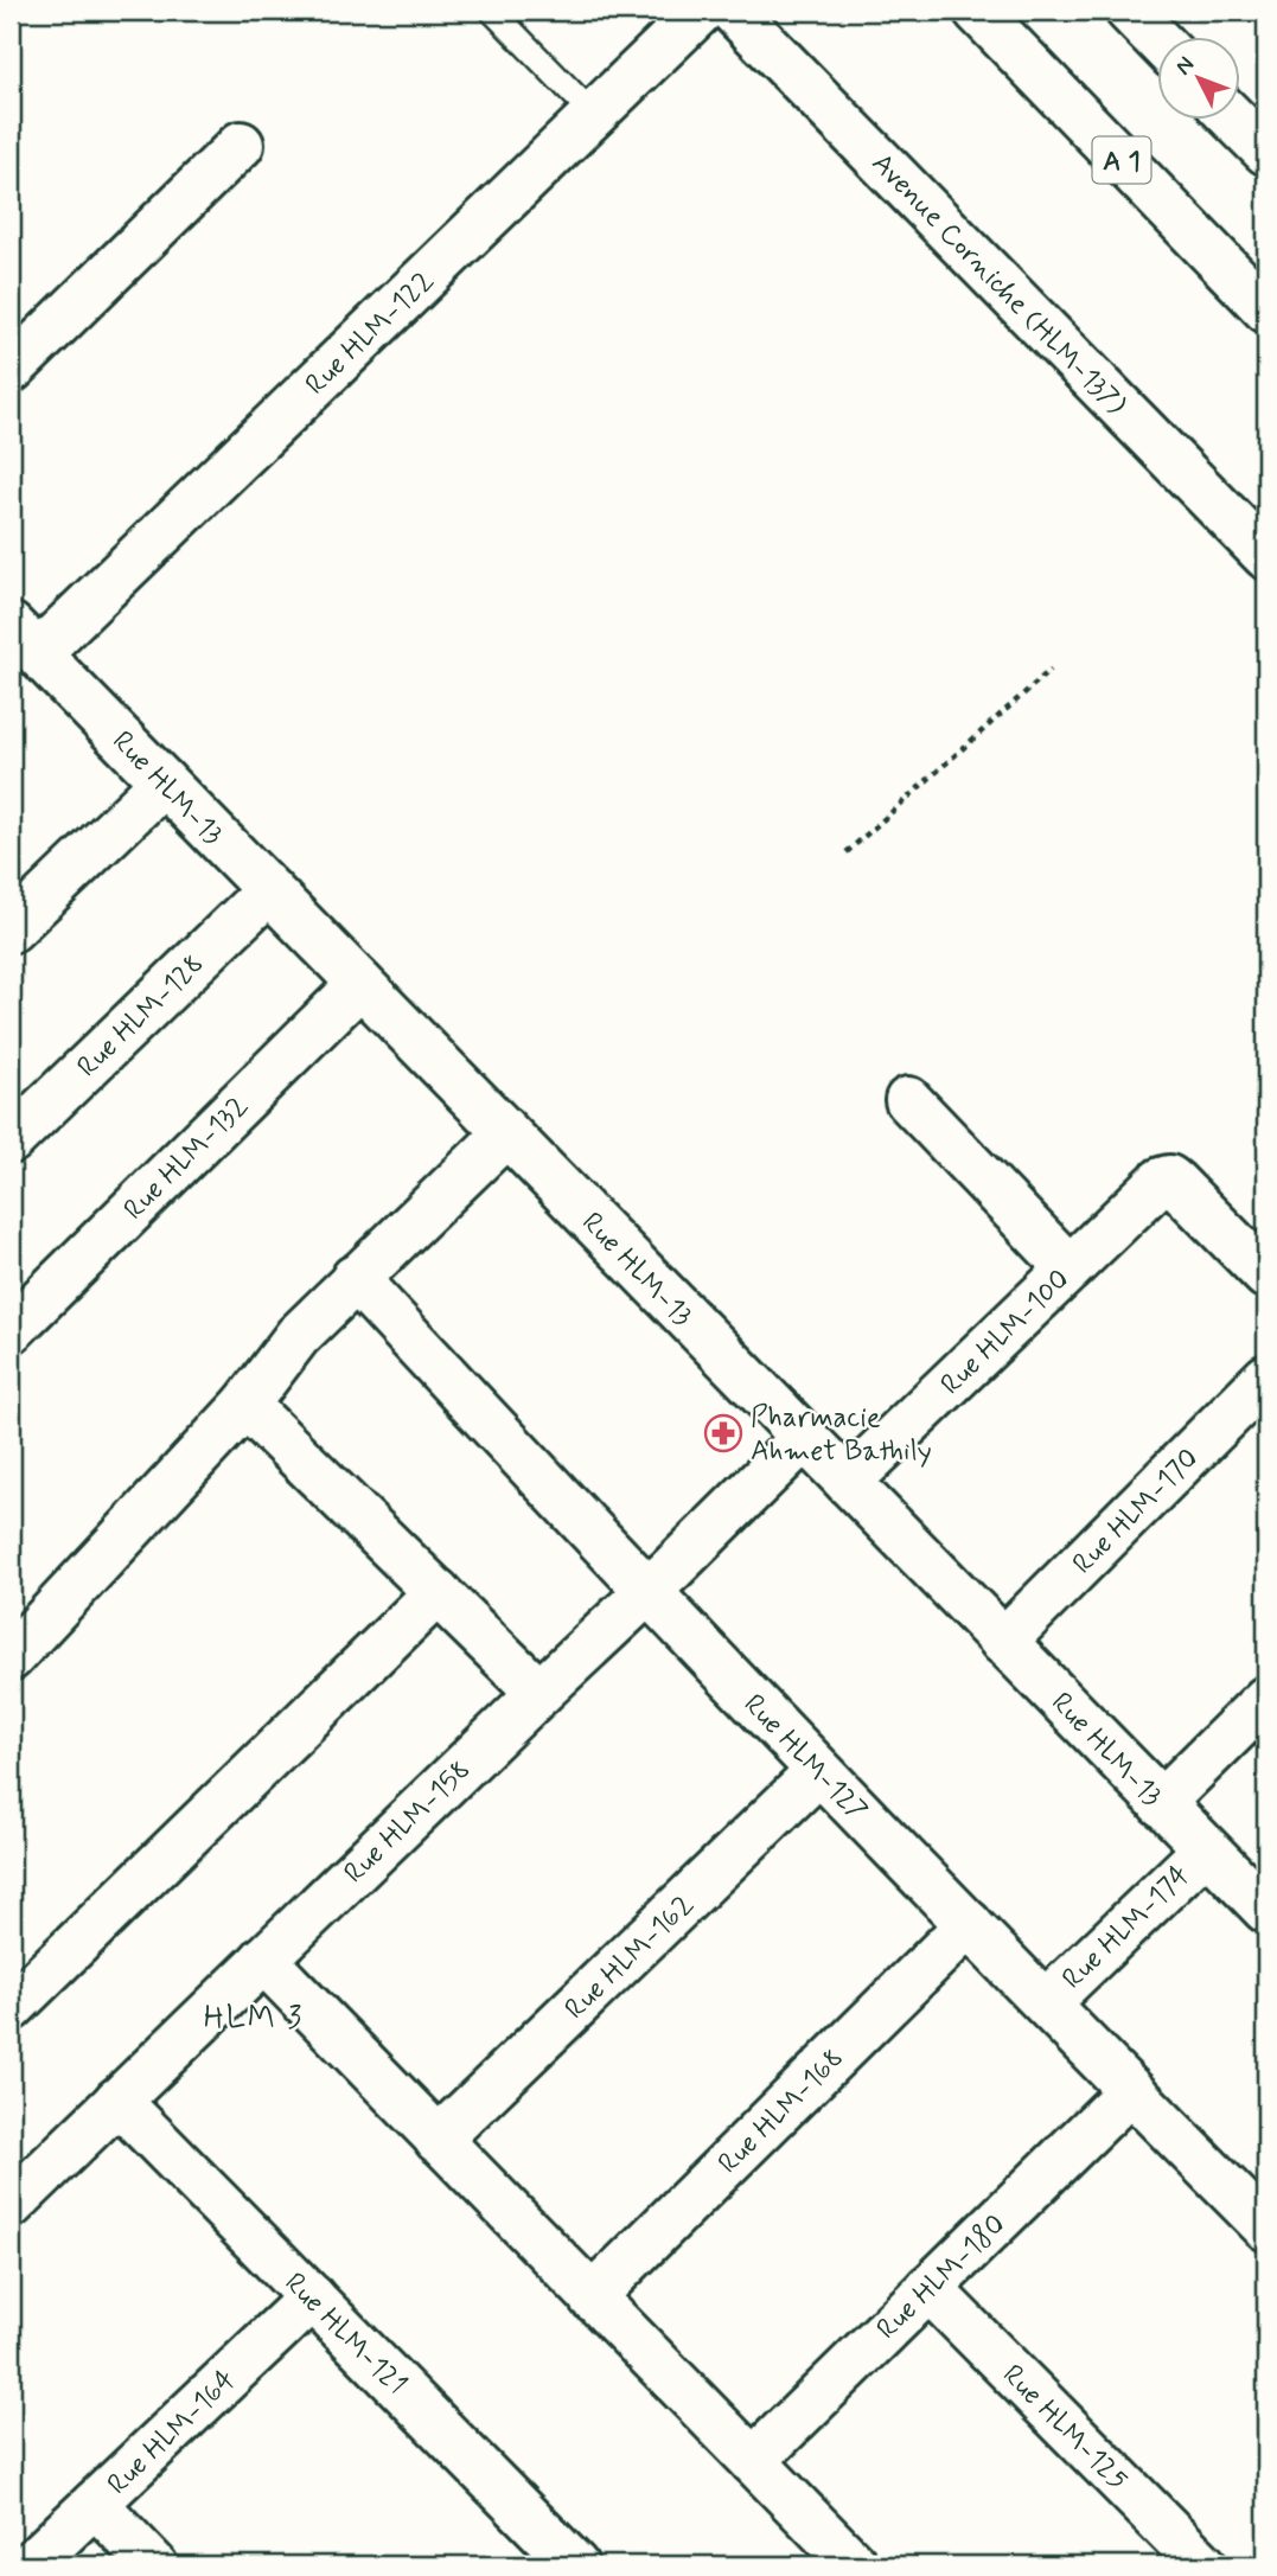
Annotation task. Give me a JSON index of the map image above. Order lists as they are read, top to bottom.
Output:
{
  "streets": {
    "main road": [
      "A 1",
      "Avenue Corniche (HLM-137)",
      "Rue HLM-122",
      "Rue HLM-13",
      "Rue HLM-128",
      "Rue HLM-132",
      "Rue HLM-100",
      "Rue HLM-170",
      "Rue HLM-127",
      "Rue HLM-158",
      "Rue HLM-174",
      "Rue HLM-162",
      "Rue HLM-168",
      "Rue HLM-180",
      "Rue HLM-121",
      "Rue HLM-125",
      "Rue HLM-164"
    ]
  },
  "crossings": [
    ["Rue HLM-122", "Rue HLM-13"],
    ["Rue HLM-13", "Rue HLM-128"],
    ["Rue HLM-13", "Rue HLM-132"],
    ["Rue HLM-13", "Rue HLM-100"],
    ["Rue HLM-13", "Rue HLM-170"],
    ["Rue HLM-13", "Rue HLM-158"],
    ["Rue HLM-13", "Rue HLM-174"],
    ["Rue HLM-127", "Rue HLM-158"],
    ["Rue HLM-127", "Rue HLM-174"],
    ["Rue HLM-127", "Rue HLM-162"],
    ["Rue HLM-127", "Rue HLM-168"],
    ["Rue HLM-127", "Rue HLM-180"],
    ["Rue HLM-158", "Rue HLM-121"],
    ["Rue HLM-180", "Rue HLM-125"],
    ["Rue HLM-121", "Rue HLM-164"]
  ],
  "districts": ["HLM 3"],
  "places": {
    "pharmacy": ["Pharmacie Ahmet Bathily"]
  },
  "north": "top left"
}
